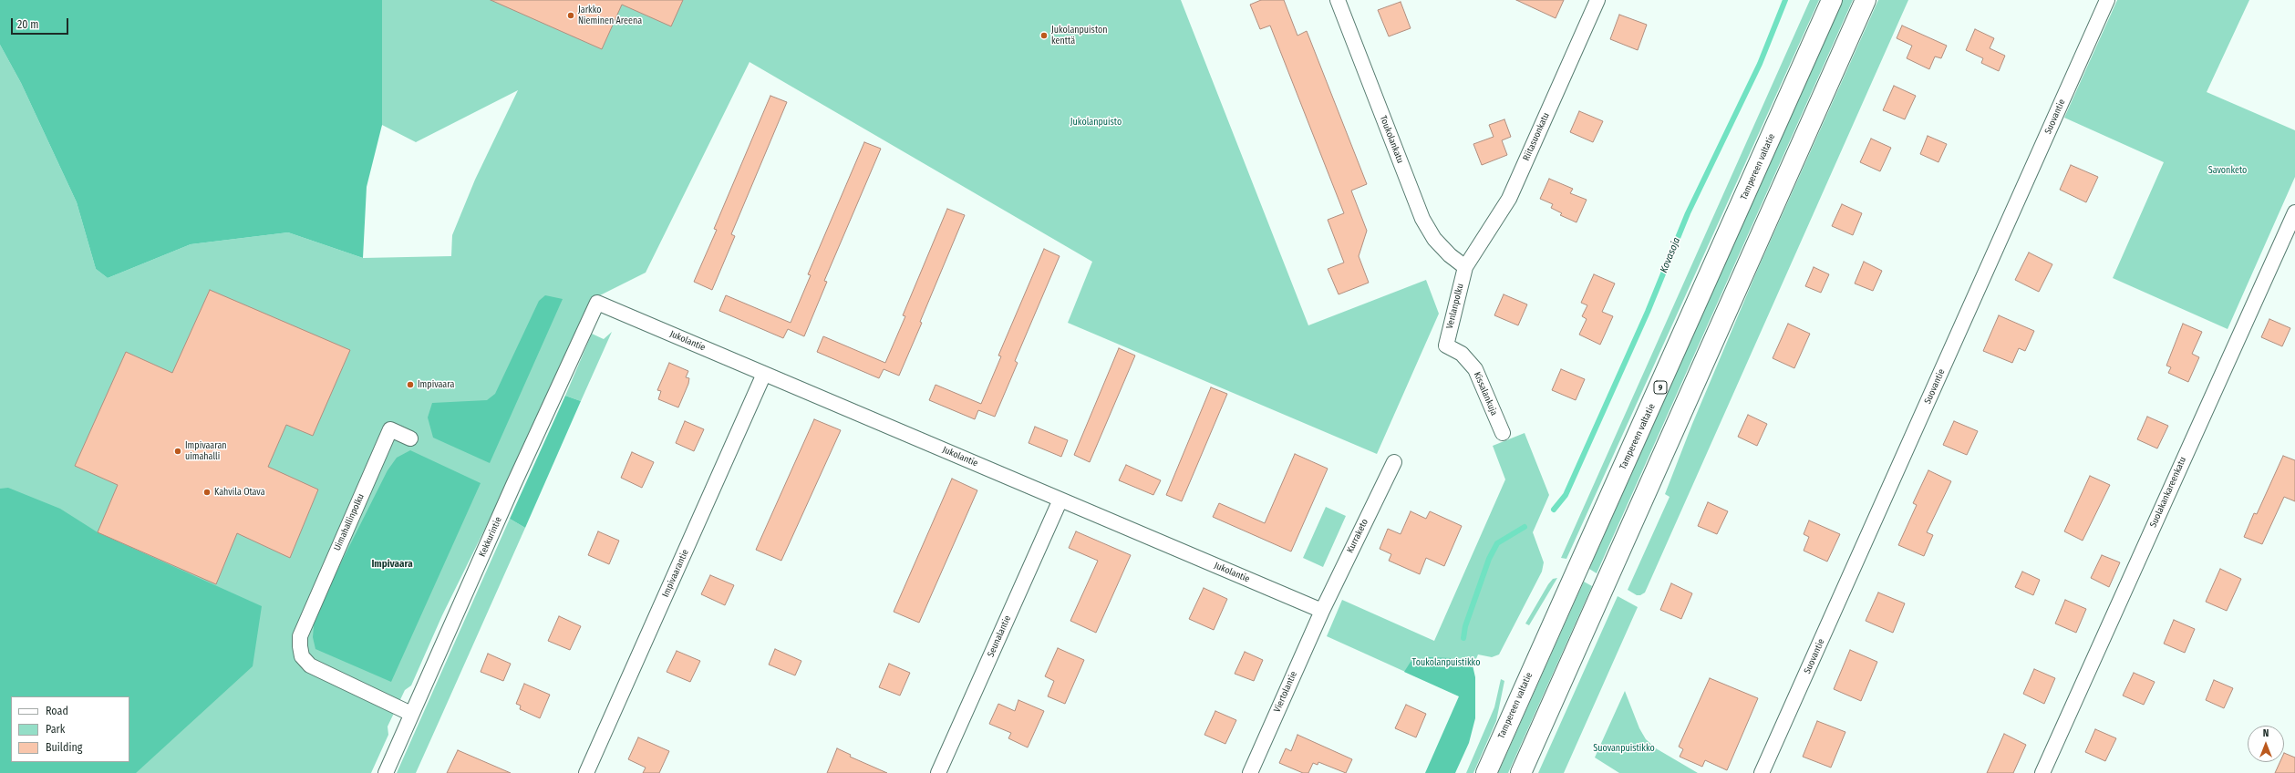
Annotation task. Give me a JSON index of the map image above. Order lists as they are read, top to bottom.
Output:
{
  "streets": {
    "highway": ["Tampereen valtatie", "9"],
    "street": [
      "Suovantie",
      "Riitasuonkatu",
      "Toukolankatu",
      "Venlanpolku",
      "Jukolantie",
      "Kissalankuja",
      "Suolakankareenkatu",
      "Uimahallinpolku",
      "Kurraketo",
      "Kekkurintie",
      "Impivaarantie",
      "Seunalantie",
      "Viertolantie"
    ]
  },
  "crossings": [
    ["Riitasuonkatu", "Toukolankatu"],
    ["Riitasuonkatu", "Venlanpolku"],
    ["Toukolankatu", "Venlanpolku"],
    ["Venlanpolku", "Kissalankuja"],
    ["Jukolantie", "Kurraketo"],
    ["Jukolantie", "Kekkurintie"],
    ["Jukolantie", "Impivaarantie"],
    ["Jukolantie", "Seunalantie"],
    ["Jukolantie", "Viertolantie"],
    ["Uimahallinpolku", "Kekkurintie"],
    ["Kurraketo", "Viertolantie"]
  ],
  "districts": ["Impivaara"],
  "water": ["Kovasoja"],
  "parks": [
    "Jukolanpuisto",
    "Savonketo",
    "Toukolanpuistikko",
    "Suovanpuistikko"
  ],
  "places": [
    "Jarkko Nieminen Areena",
    "Jukolanpuiston kenttä",
    "Impivaara",
    "Impivaaran uimahalli",
    "Kahvila Otava"
  ],
  "legend": ["Road", "Park", "Building"],
  "scale_bar": "20 m",
  "north": "top"
}
